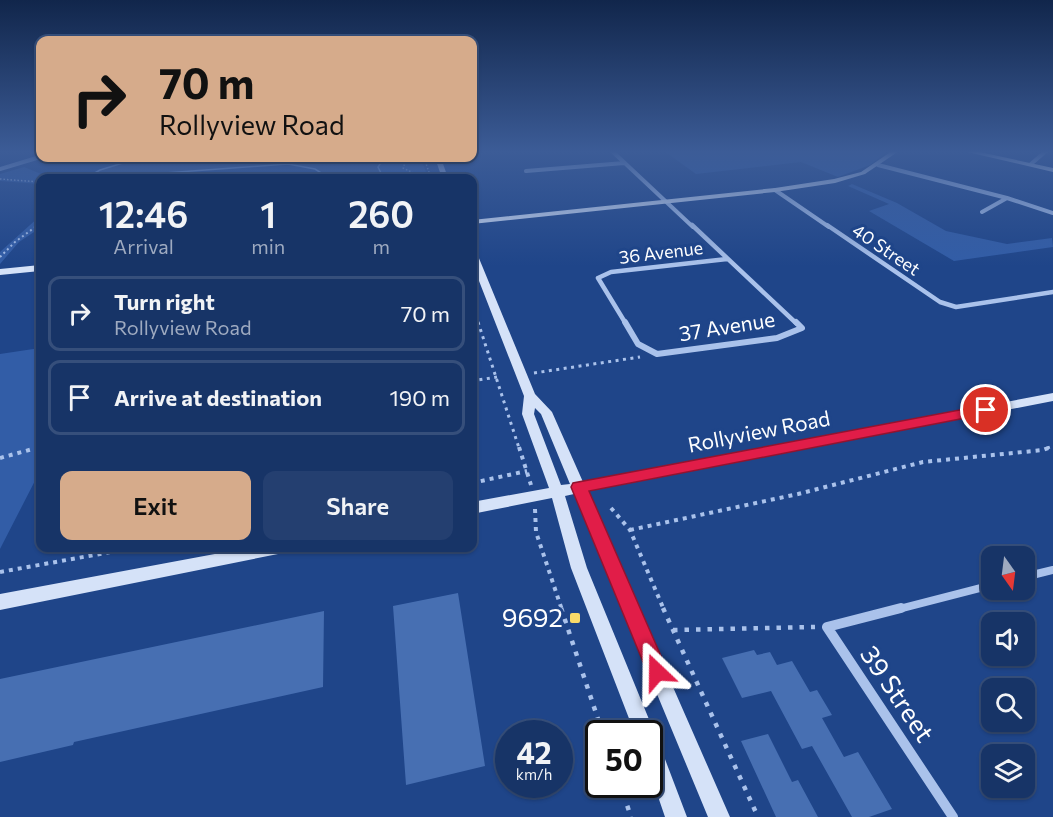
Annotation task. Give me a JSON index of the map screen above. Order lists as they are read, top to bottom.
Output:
{
  "streets": {
    "main road": ["Rollyview Road"],
    "street": [
      "40 Street",
      "36 Avenue",
      "37 Avenue",
      "39 Street"
    ]
  },
  "crossings": [
    ["36 Avenue", "37 Avenue"]
  ],
  "places": {
    "transit": ["9692"]
  },
  "north": "bottom",
  "page": {
    "turn": ["70 m", "Rollyview Road"],
    "eta": [
      "12:46",
      "Arrival",
      "1",
      "min",
      "260",
      "m"
    ],
    "list": [
      {
        "name": "Turn right",
        "note": "Rollyview Road",
        "value": "70 m"
      },
      {
        "name": "Arrive at destination",
        "value": "190 m"
      }
    ],
    "buttons": ["Exit", "Share"],
    "speed": "42 km/h",
    "limit": "50"
  }
}
